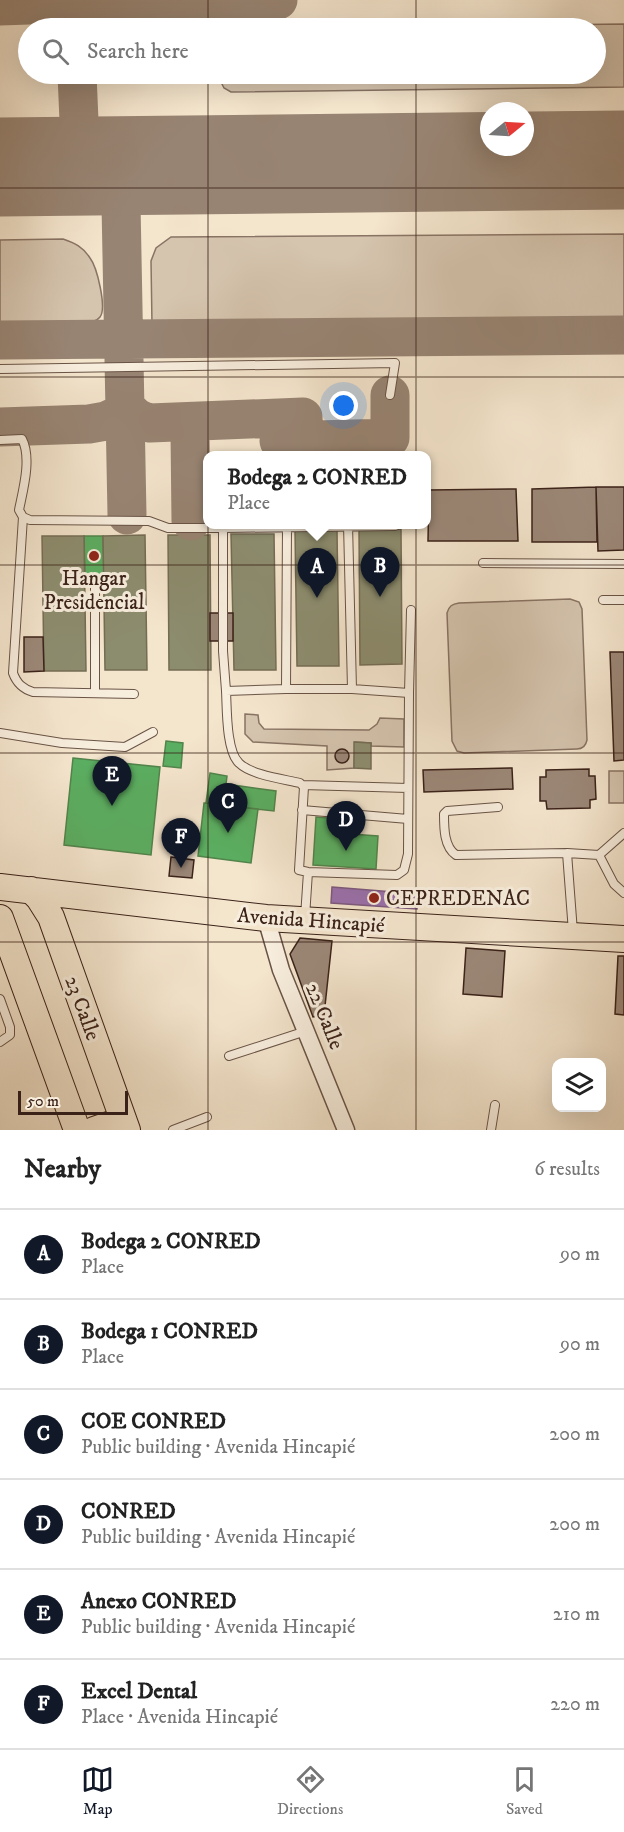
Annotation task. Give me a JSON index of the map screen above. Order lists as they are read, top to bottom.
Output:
{
  "streets": {
    "main road": ["Avenida Hincapié", "23 Calle"],
    "street": ["22 Calle"]
  },
  "crossings": [
    ["Avenida Hincapié", "23 Calle"],
    ["Avenida Hincapié", "22 Calle"]
  ],
  "places": ["Hangar Presidencial", "CEPREDENAC"],
  "scale_bar": "50 m",
  "north": "right",
  "page": {
    "search": "Search here",
    "popup": ["Bodega 2 CONRED", "Place"],
    "pins": [
      "B",
      "A",
      "E",
      "C",
      "D",
      "F"
    ],
    "scale": "50 m",
    "heading": ["Nearby", "6 results"],
    "list": [
      {
        "mark": "A",
        "name": "Bodega 2 CONRED",
        "note": "Place",
        "value": "90 m"
      },
      {
        "mark": "B",
        "name": "Bodega 1 CONRED",
        "note": "Place",
        "value": "90 m"
      },
      {
        "mark": "C",
        "name": "COE CONRED",
        "note": "Public building · Avenida Hincapié",
        "value": "200 m"
      },
      {
        "mark": "D",
        "name": "CONRED",
        "note": "Public building · Avenida Hincapié",
        "value": "200 m"
      },
      {
        "mark": "E",
        "name": "Anexo CONRED",
        "note": "Public building · Avenida Hincapié",
        "value": "210 m"
      },
      {
        "mark": "F",
        "name": "Excel Dental",
        "note": "Place · Avenida Hincapié",
        "value": "220 m"
      }
    ],
    "nav": ["Map", "Directions", "Saved"]
  }
}
